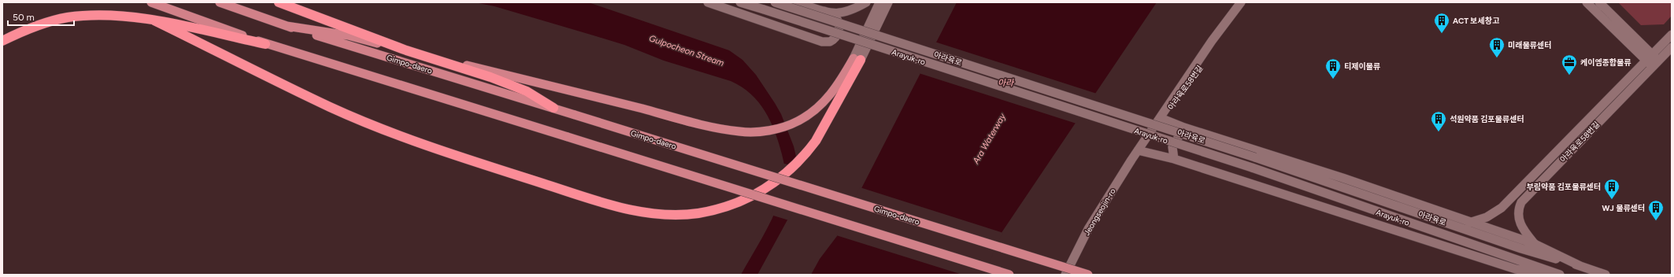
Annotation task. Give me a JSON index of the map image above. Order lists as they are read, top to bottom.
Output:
{
  "streets": {
    "main road": ["Gimpo-daero"],
    "street": [
      "Arayuk-ro",
      "아라육로",
      "아라육로58번길",
      "Jeongseojin-ro"
    ]
  },
  "crossings": [
    ["아라육로58번길", "Jeongseojin-ro"]
  ],
  "water": ["Gulpocheon Stream", "아라", "Ara Waterway"],
  "places": {
    "building": [
      "ACT 보세창고",
      "미래물류센터",
      "티제이물류",
      "석원약품 김포물류센터",
      "부림약품 김포물류센터",
      "WJ 물류센터"
    ],
    "office": ["케이엠종합물류"]
  },
  "scale_bar": "50 m"
}
